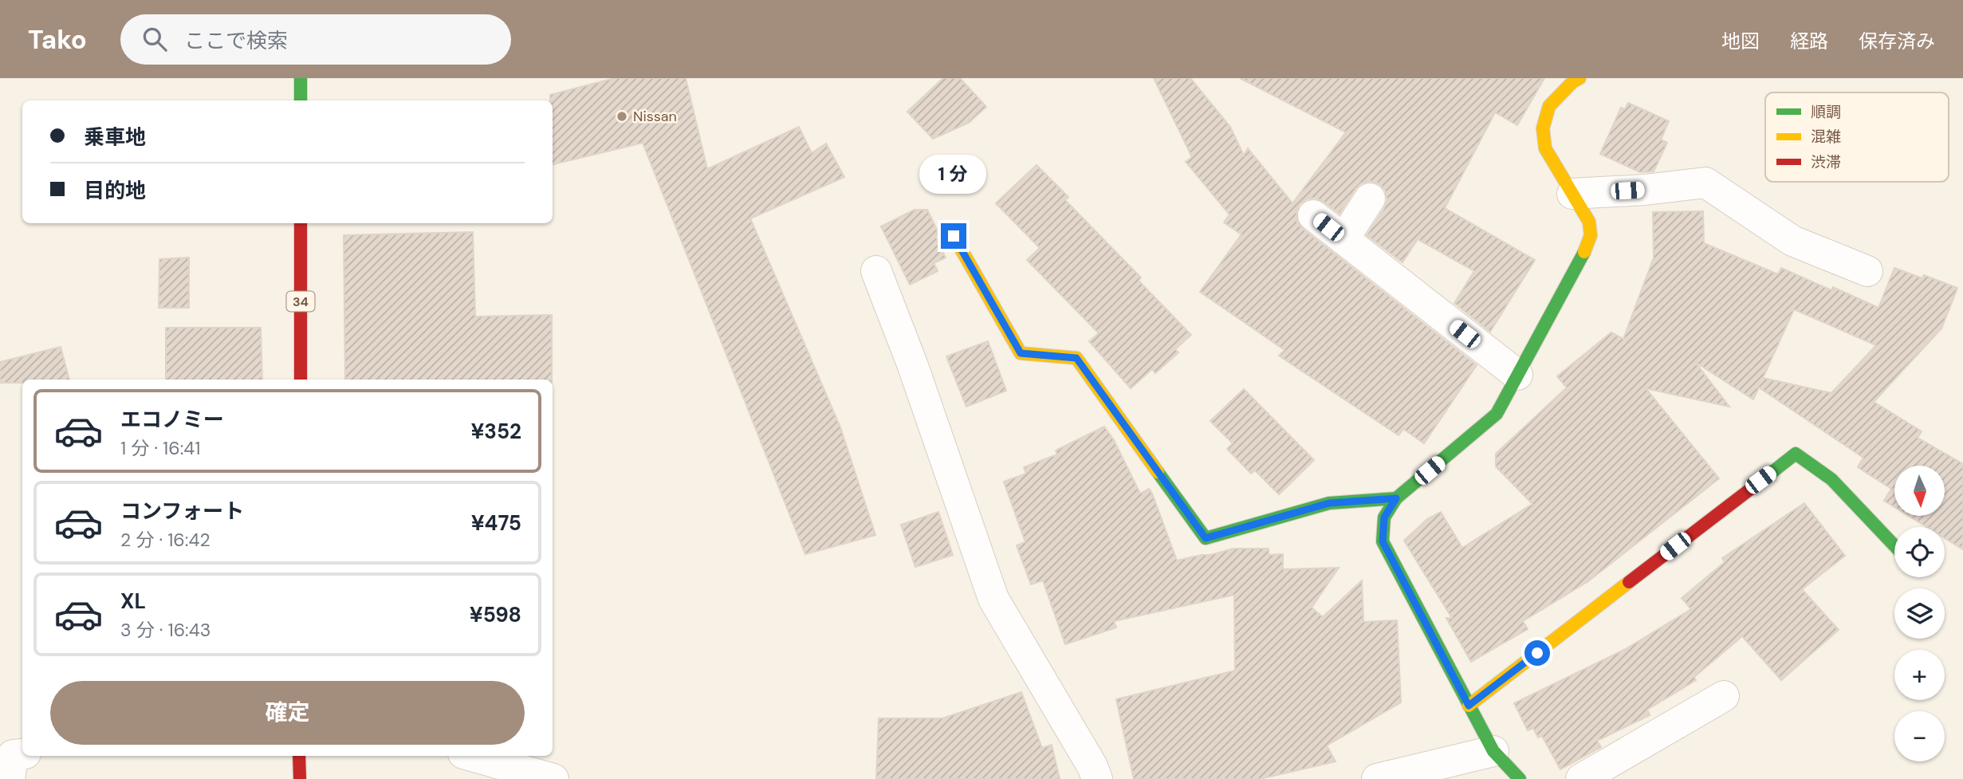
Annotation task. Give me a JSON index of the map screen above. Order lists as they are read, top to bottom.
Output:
{
  "streets": {
    "main road": ["34"]
  },
  "places": ["Nissan"],
  "legend": ["順調", "混雑", "渋滞"],
  "north": "bottom",
  "page": {
    "header": "Tako",
    "search": "ここで検索",
    "nav": ["地図", "経路", "保存済み"],
    "banner": ["乗車地", "目的地"],
    "bubble": "1 分",
    "list": [
      {
        "name": "エコノミー",
        "note": "1 分 · 16:41",
        "value": "¥352"
      },
      {
        "name": "コンフォート",
        "note": "2 分 · 16:42",
        "value": "¥475"
      },
      {
        "name": "XL",
        "note": "3 分 · 16:43",
        "value": "¥598"
      }
    ],
    "map_buttons": ["+", "−"],
    "buttons": "確定"
  }
}
